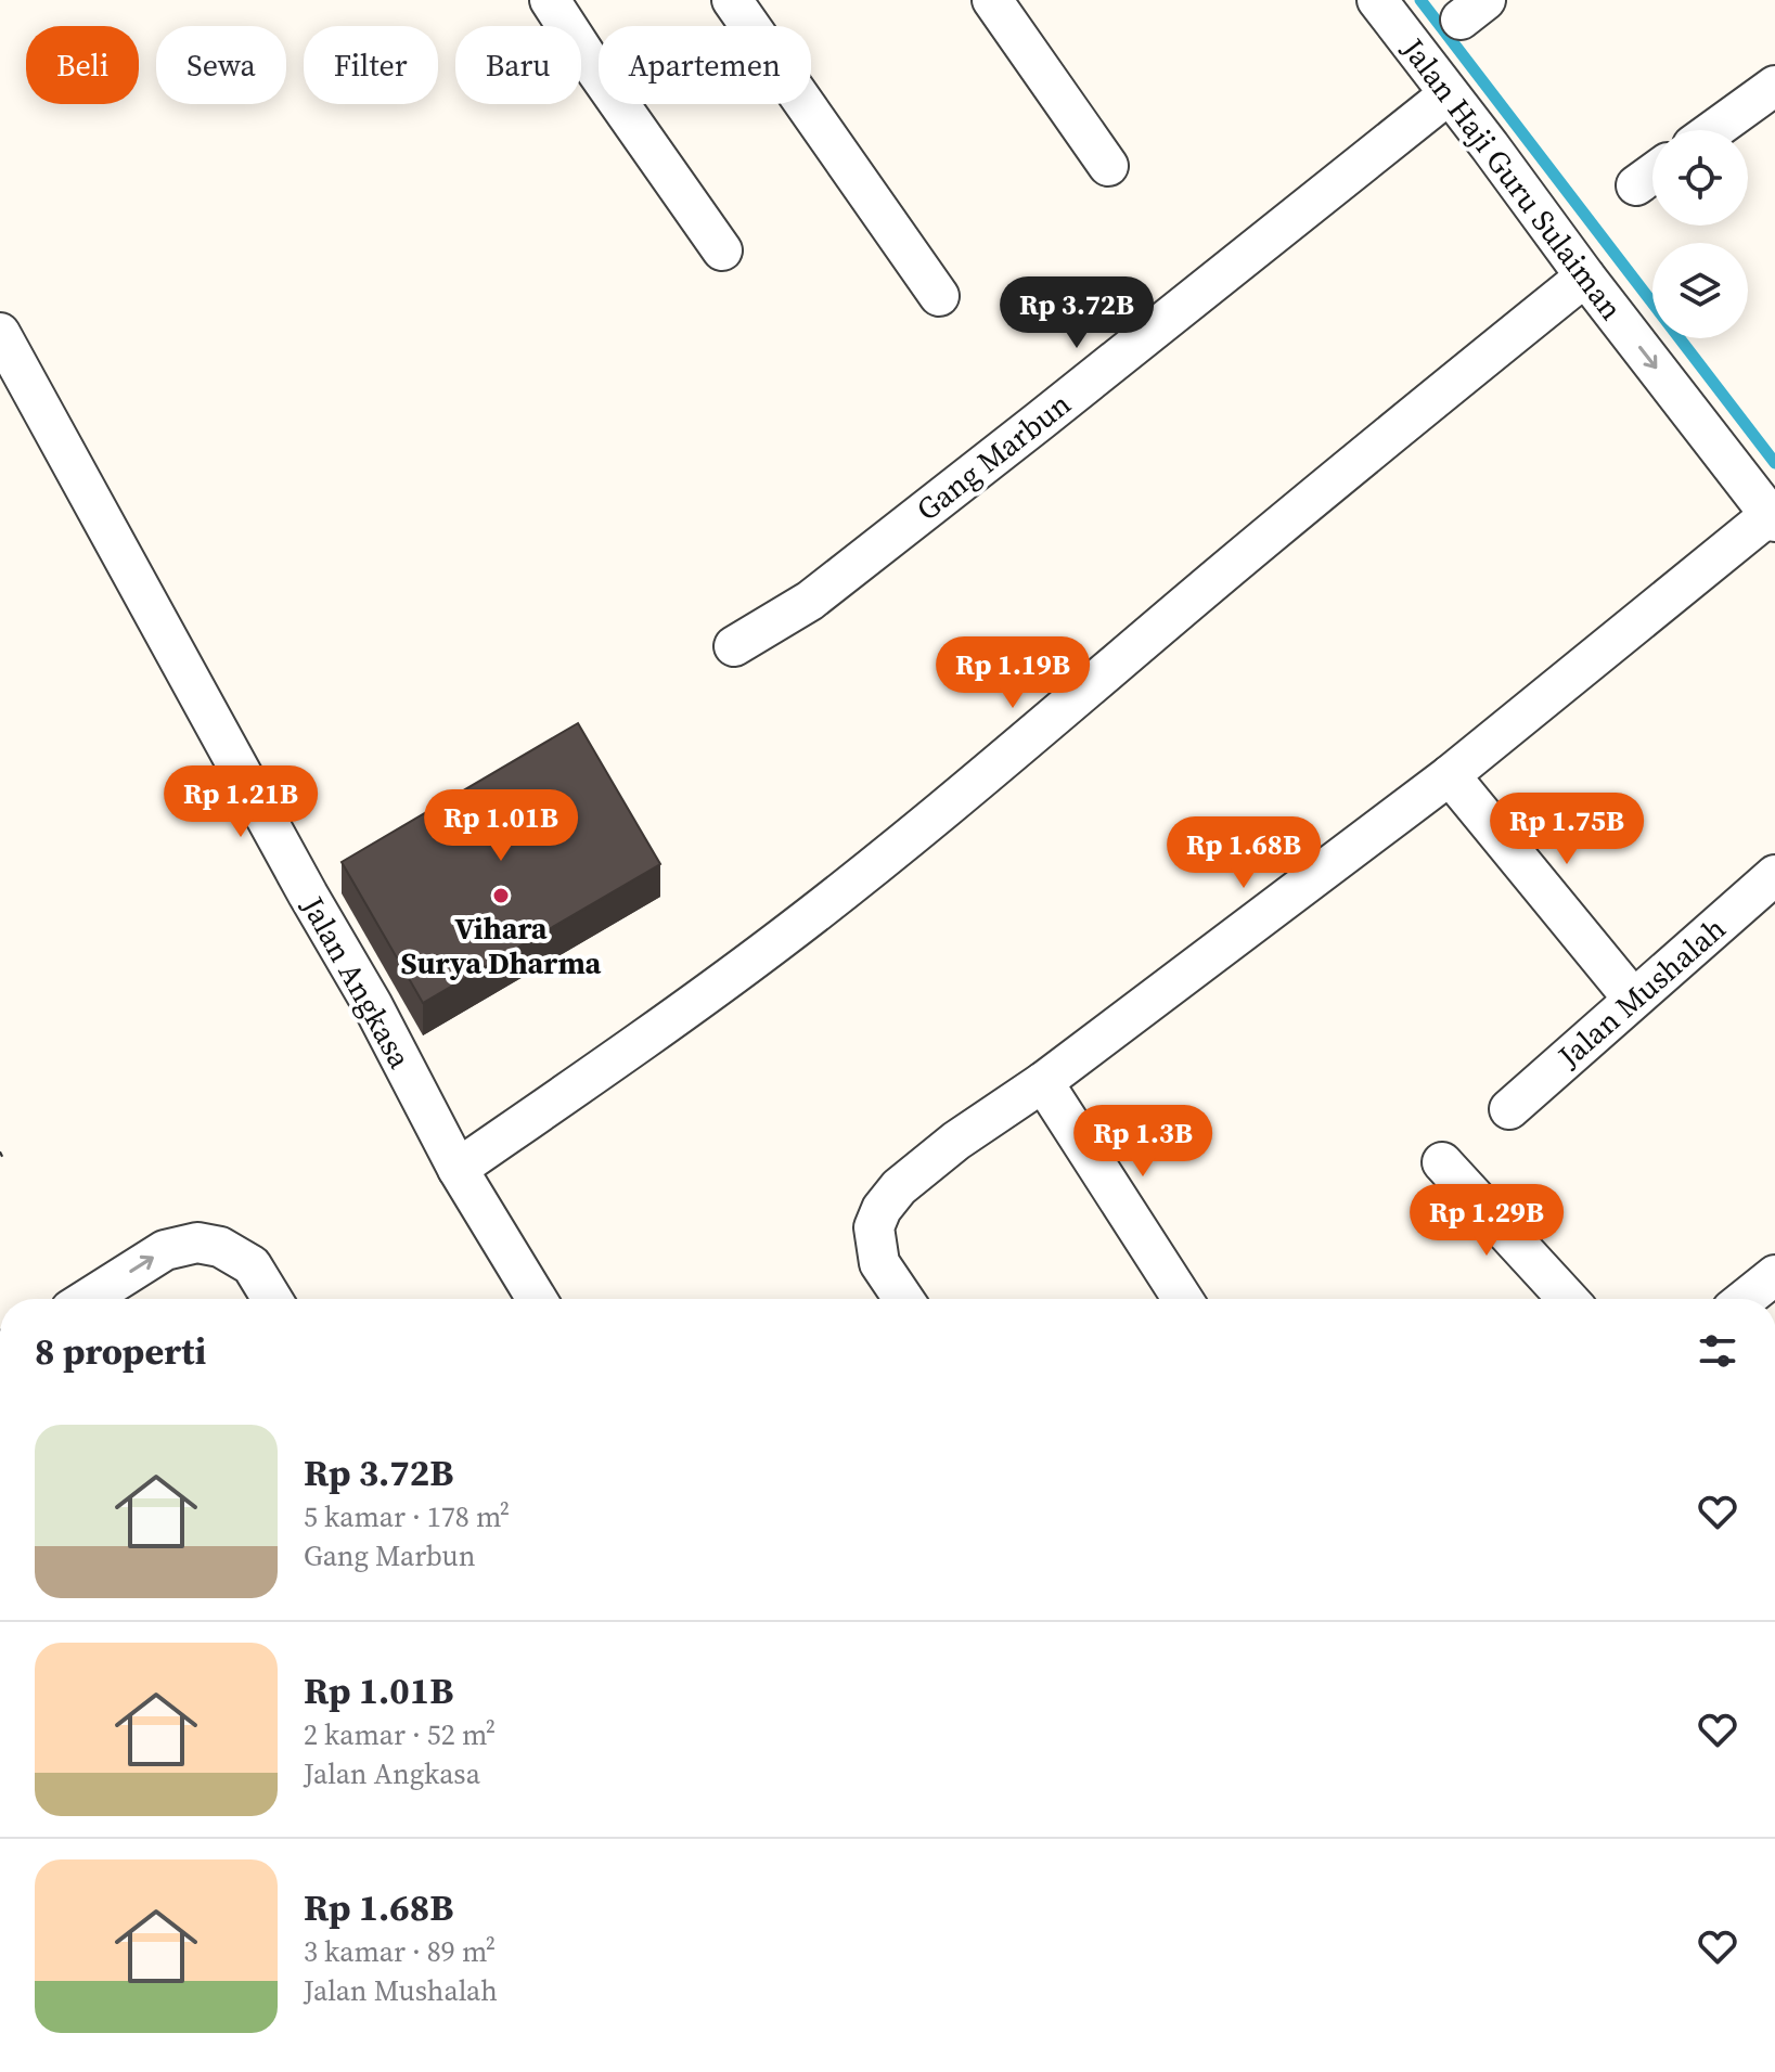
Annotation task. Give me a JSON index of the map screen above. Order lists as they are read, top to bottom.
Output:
{
  "streets": {
    "street": [
      "Jalan Haji Guru Sulaiman",
      "Gang Marbun",
      "Jalan Angkasa",
      "Jalan Mushalah"
    ]
  },
  "crossings": [
    ["Jalan Haji Guru Sulaiman", "Gang Marbun"]
  ],
  "one_way": ["Jalan Haji Guru Sulaiman"],
  "places": ["Vihara Surya Dharma"],
  "page": {
    "chip": [
      "Beli",
      "Sewa",
      "Filter",
      "Baru",
      "Apartemen"
    ],
    "price": [
      "Rp 3.72B",
      "Rp 1.19B",
      "Rp 1.21B",
      "Rp 1.01B",
      "Rp 1.75B",
      "Rp 1.68B",
      "Rp 1.3B",
      "Rp 1.29B"
    ],
    "heading": "8 properti",
    "list": [
      {
        "name": "Rp 3.72B",
        "note": "5 kamar · 178 m² · Gang Marbun"
      },
      {
        "name": "Rp 1.01B",
        "note": "2 kamar · 52 m² · Jalan Angkasa"
      },
      {
        "name": "Rp 1.68B",
        "note": "3 kamar · 89 m² · Jalan Mushalah"
      }
    ]
  }
}
